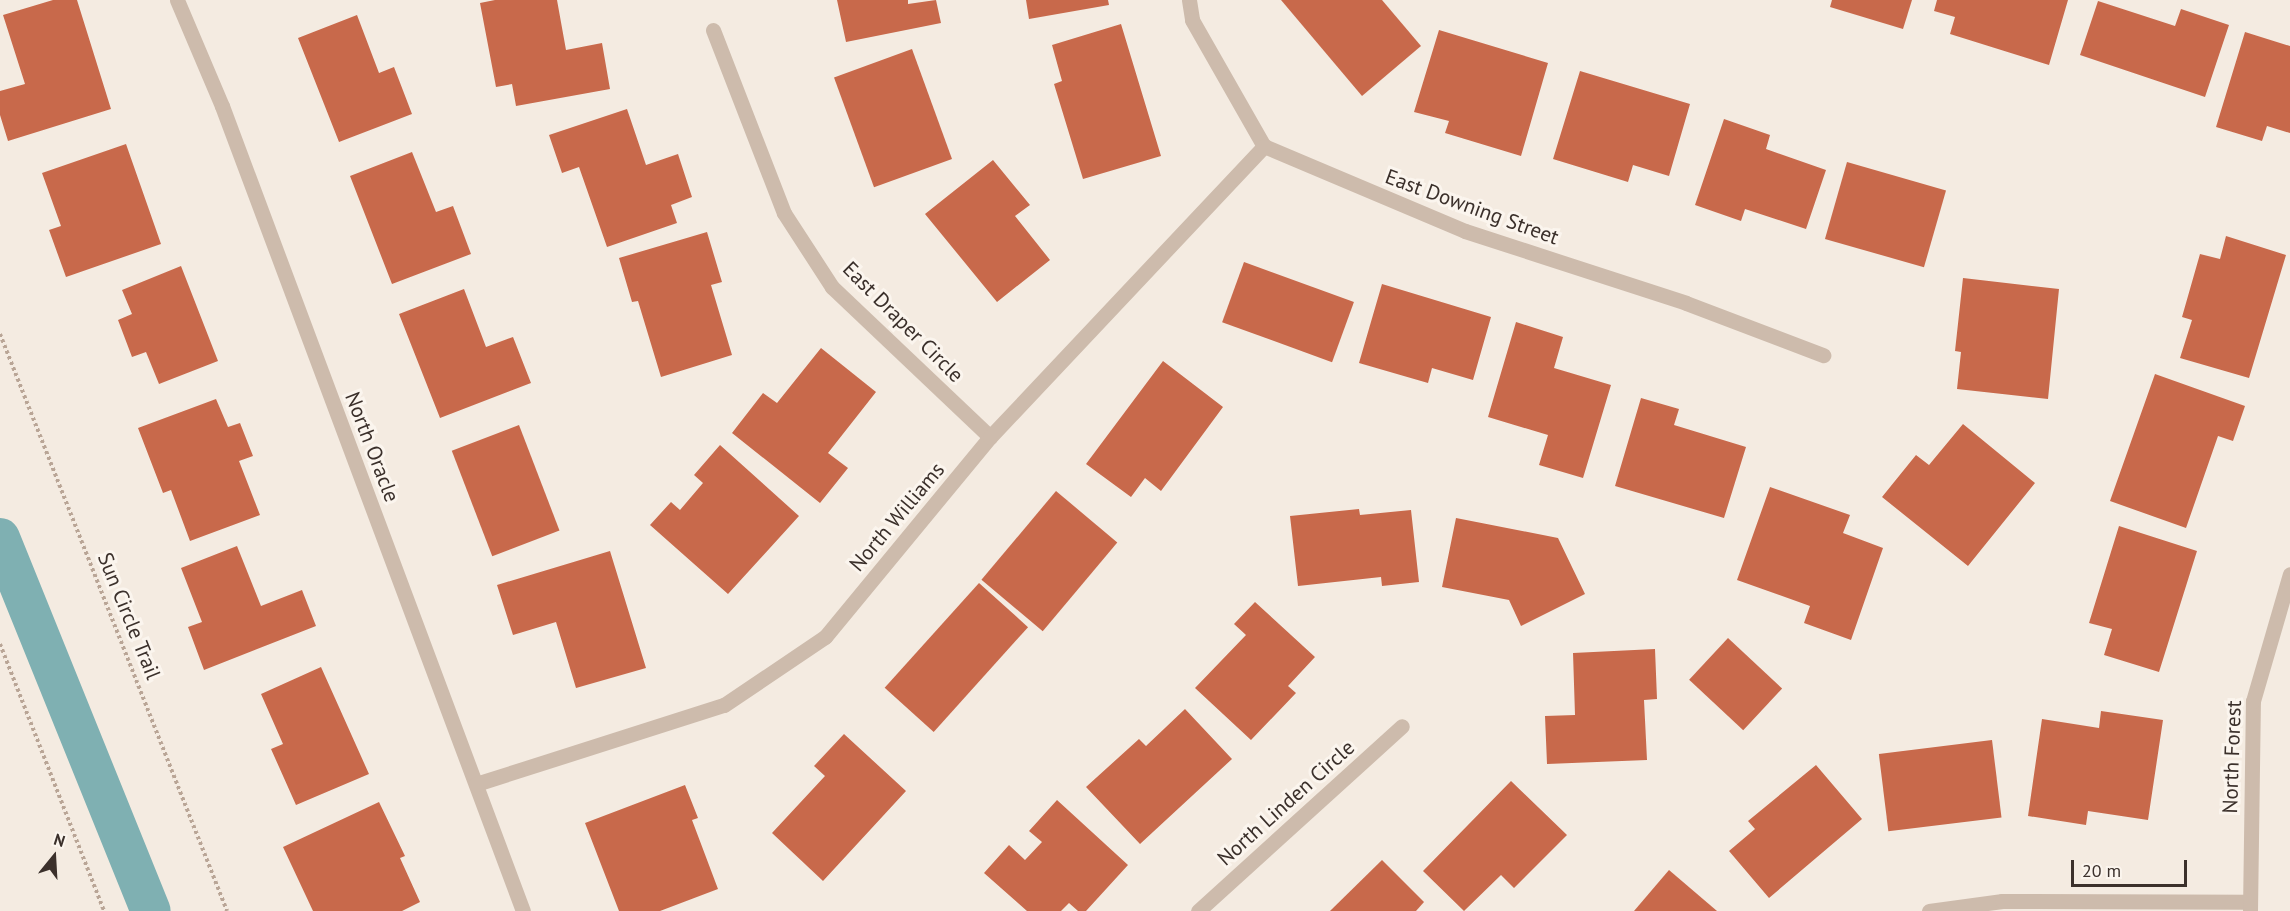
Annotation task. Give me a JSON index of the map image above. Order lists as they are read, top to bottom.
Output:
{
  "streets": {
    "street": [
      "East Downing Street",
      "East Draper Circle",
      "North Oracle",
      "North Williams",
      "North Forest",
      "North Linden Circle"
    ],
    "path": ["Sun Circle Trail"]
  },
  "crossings": [
    ["East Downing Street", "North Williams"],
    ["East Draper Circle", "North Williams"],
    ["North Oracle", "North Williams"]
  ],
  "scale_bar": "20 m",
  "north": "top"
}
